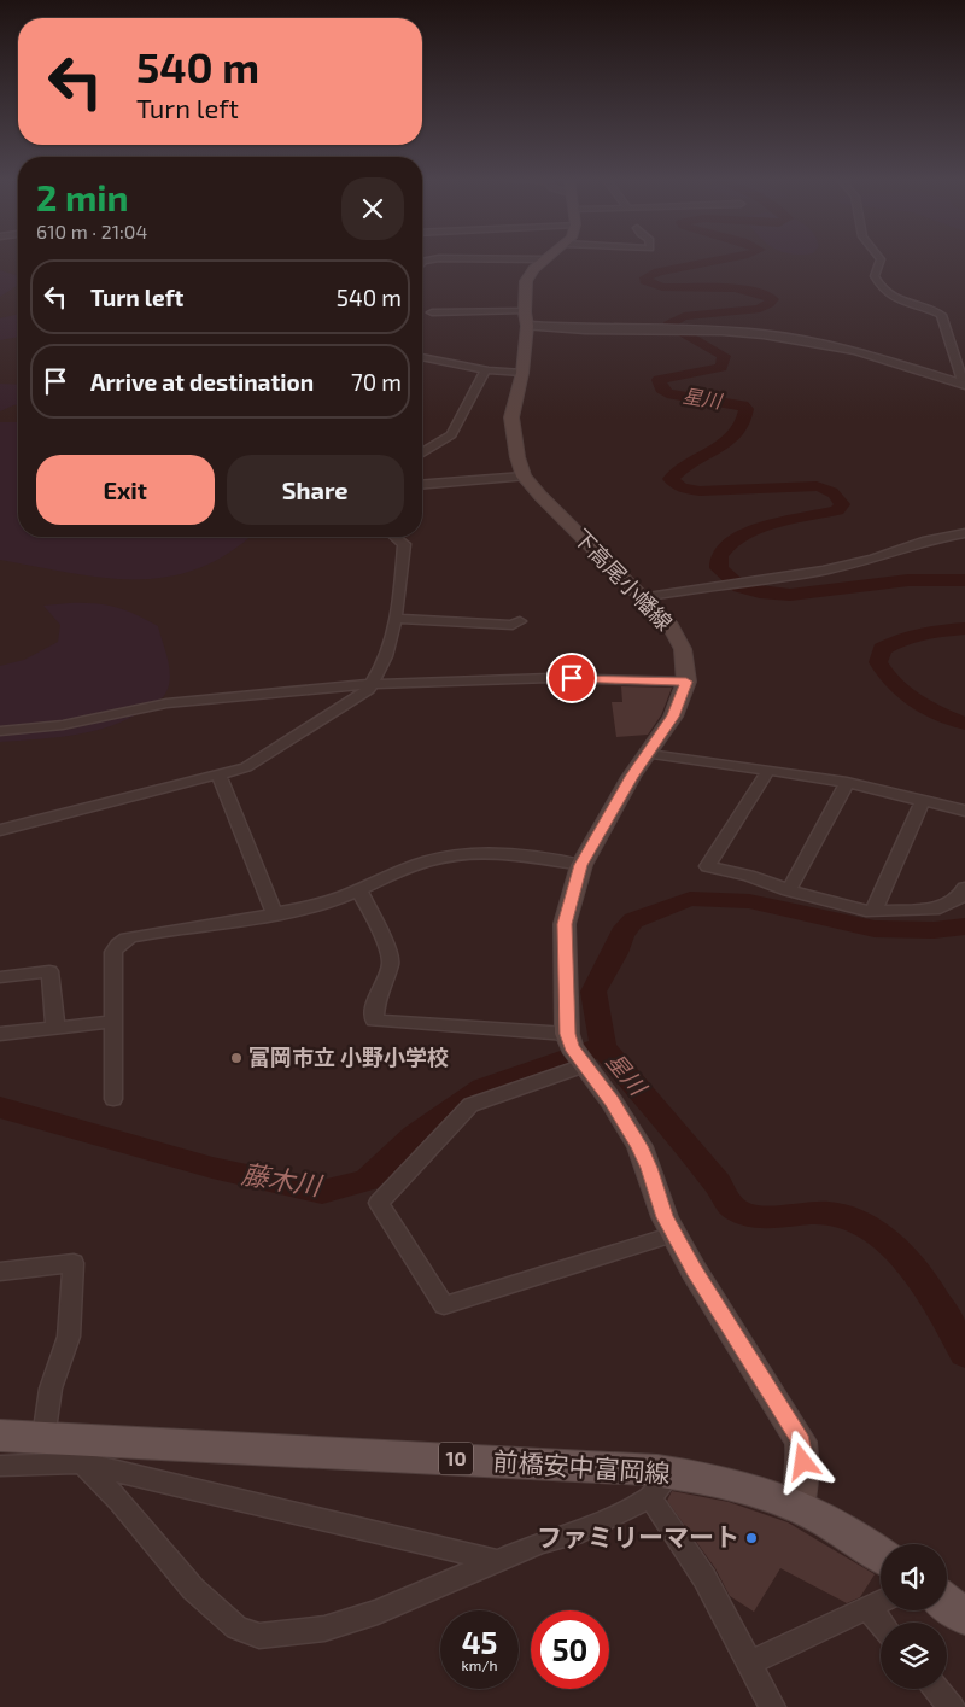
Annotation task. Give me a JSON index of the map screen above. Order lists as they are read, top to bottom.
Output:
{
  "streets": {
    "main road": ["下高尾小幡線", "10", "前橋安中富岡線"]
  },
  "water": ["星川", "藤木川"],
  "places": ["富岡市立 小野小学校", "ファミリーマート"],
  "page": {
    "turn": ["540 m", "Turn left"],
    "heading": ["2 min", "610 m · 21:04"],
    "list": [
      {
        "name": "Turn left",
        "value": "540 m"
      },
      {
        "name": "Arrive at destination",
        "value": "70 m"
      }
    ],
    "buttons": ["Exit", "Share"],
    "speed": "45 km/h",
    "limit": "50"
  }
}
